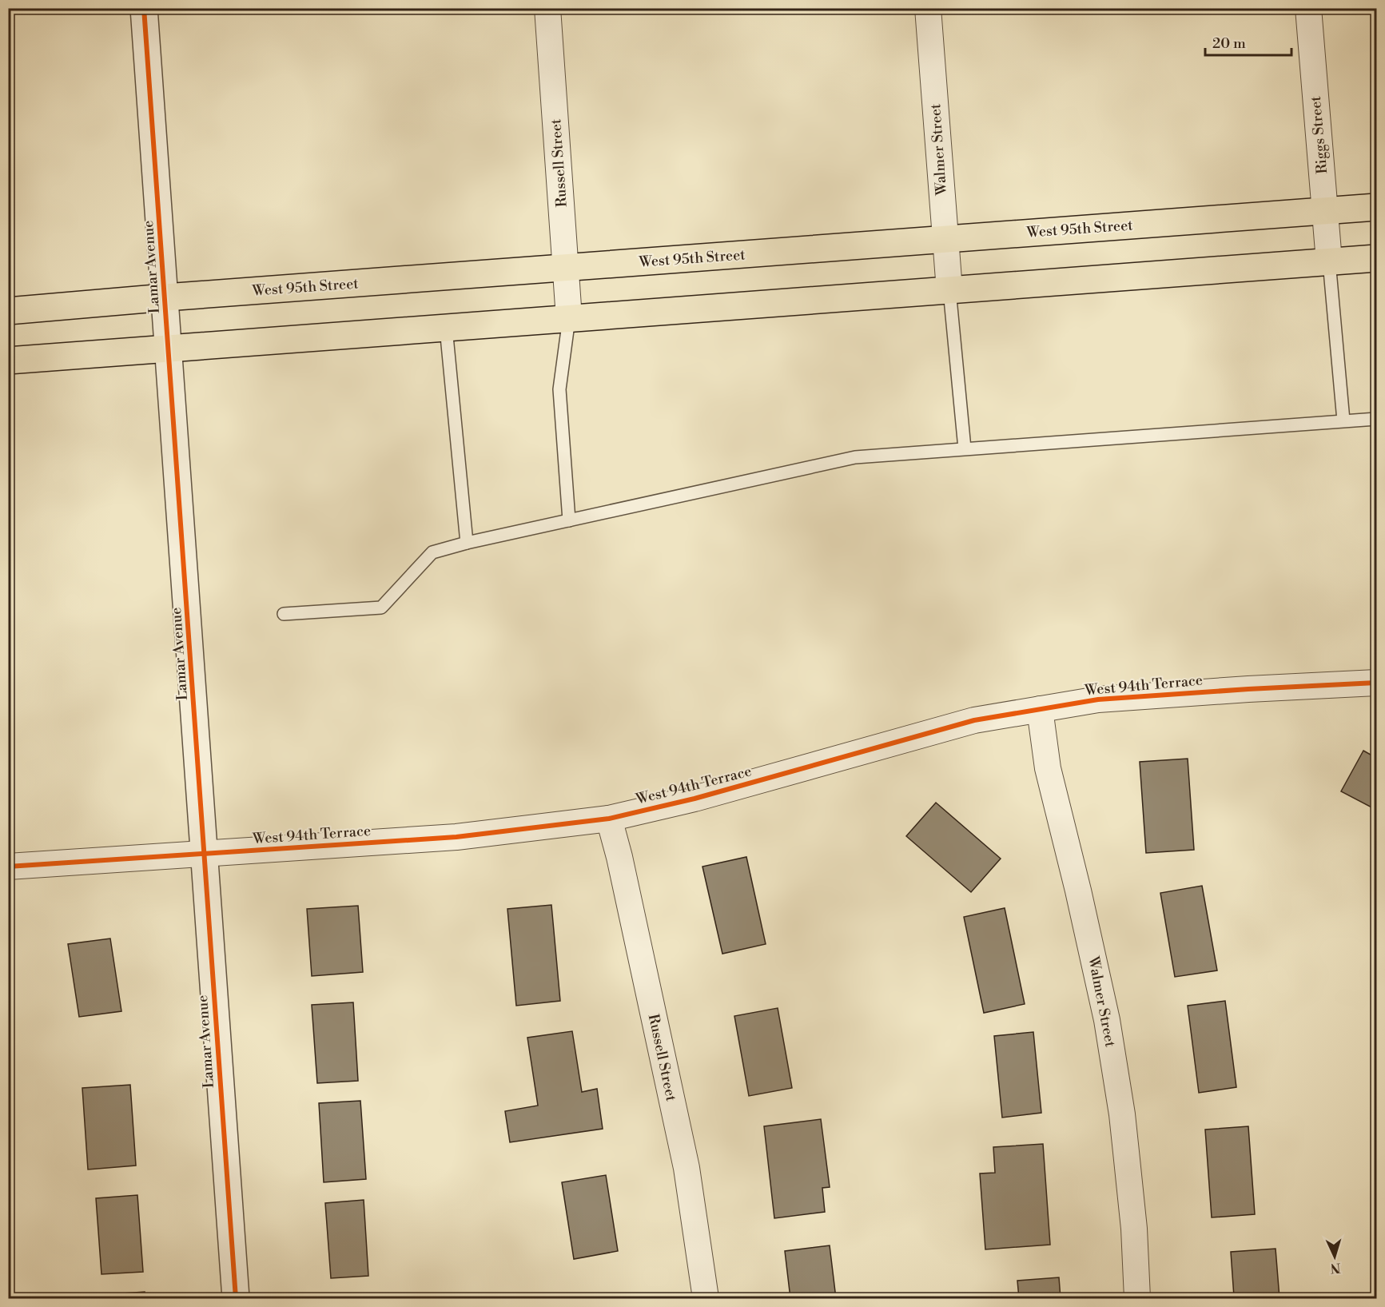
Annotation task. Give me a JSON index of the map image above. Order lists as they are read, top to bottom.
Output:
{
  "streets": {
    "main road": ["West 95th Street"],
    "street": [
      "Riggs Street",
      "Walmer Street",
      "Russell Street",
      "Lamar Avenue",
      "West 94th Terrace"
    ]
  },
  "crossings": [
    ["Riggs Street", "West 95th Street"],
    ["Walmer Street", "West 95th Street"],
    ["Walmer Street", "West 94th Terrace"],
    ["Russell Street", "West 95th Street"],
    ["Russell Street", "West 94th Terrace"],
    ["West 95th Street", "Lamar Avenue"],
    ["Lamar Avenue", "West 94th Terrace"]
  ],
  "scale_bar": "20 m",
  "north": "bottom"
}
